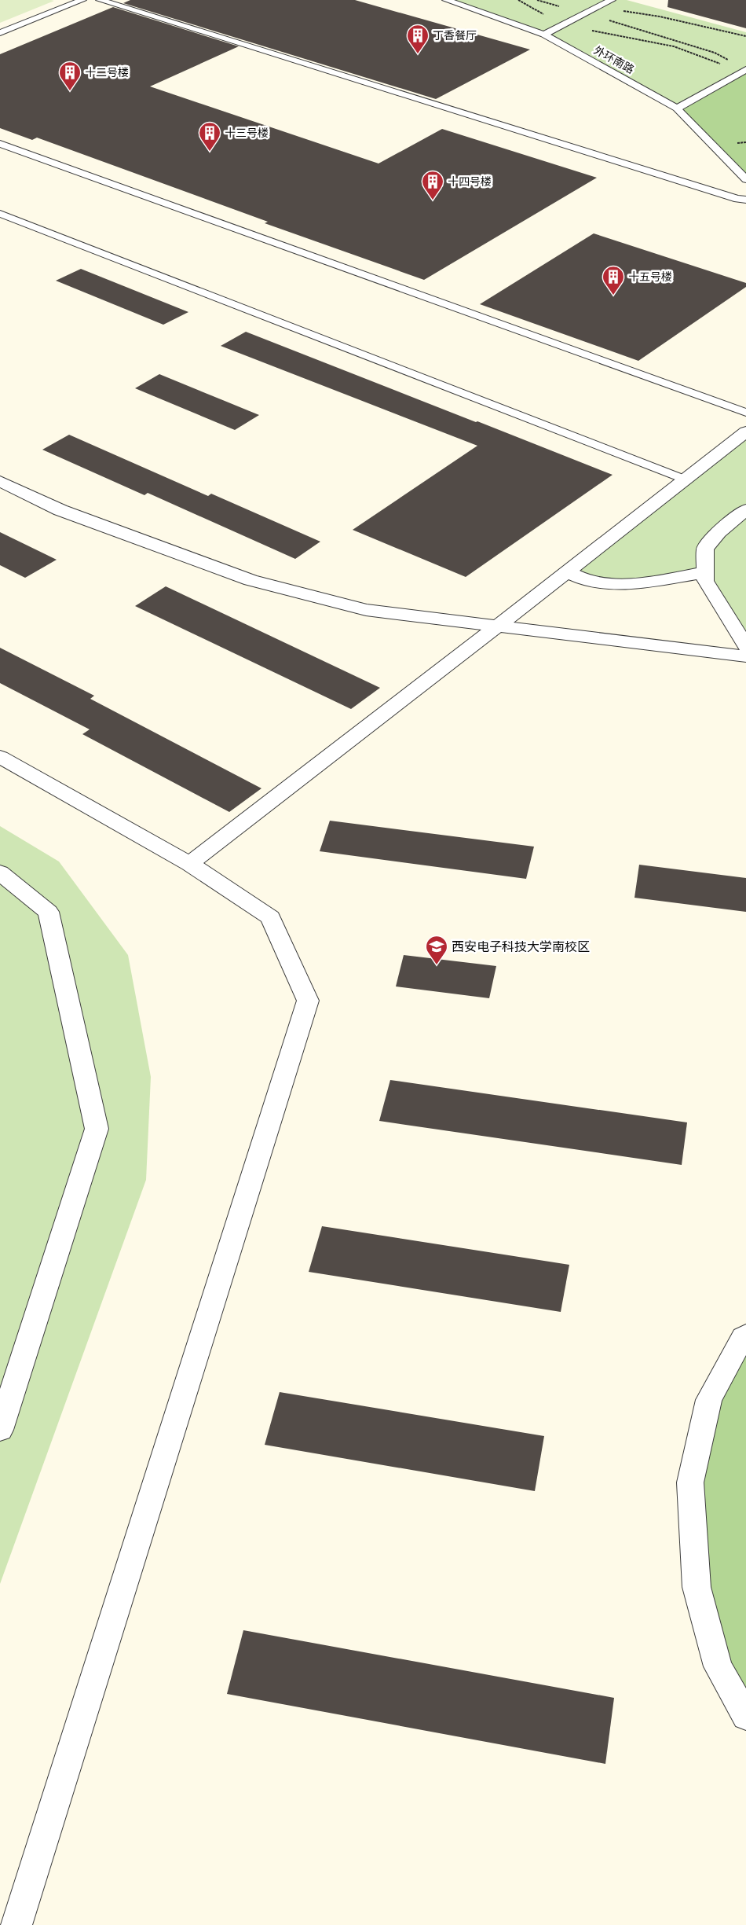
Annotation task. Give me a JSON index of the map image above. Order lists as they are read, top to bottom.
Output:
{
  "streets": {
    "lane": ["外环南路"]
  },
  "places": {
    "building": [
      "丁香餐厅",
      "十二号楼",
      "十三号楼",
      "十四号楼",
      "十五号楼"
    ],
    "school or university": ["西安电子科技大学南校区"]
  }
}
